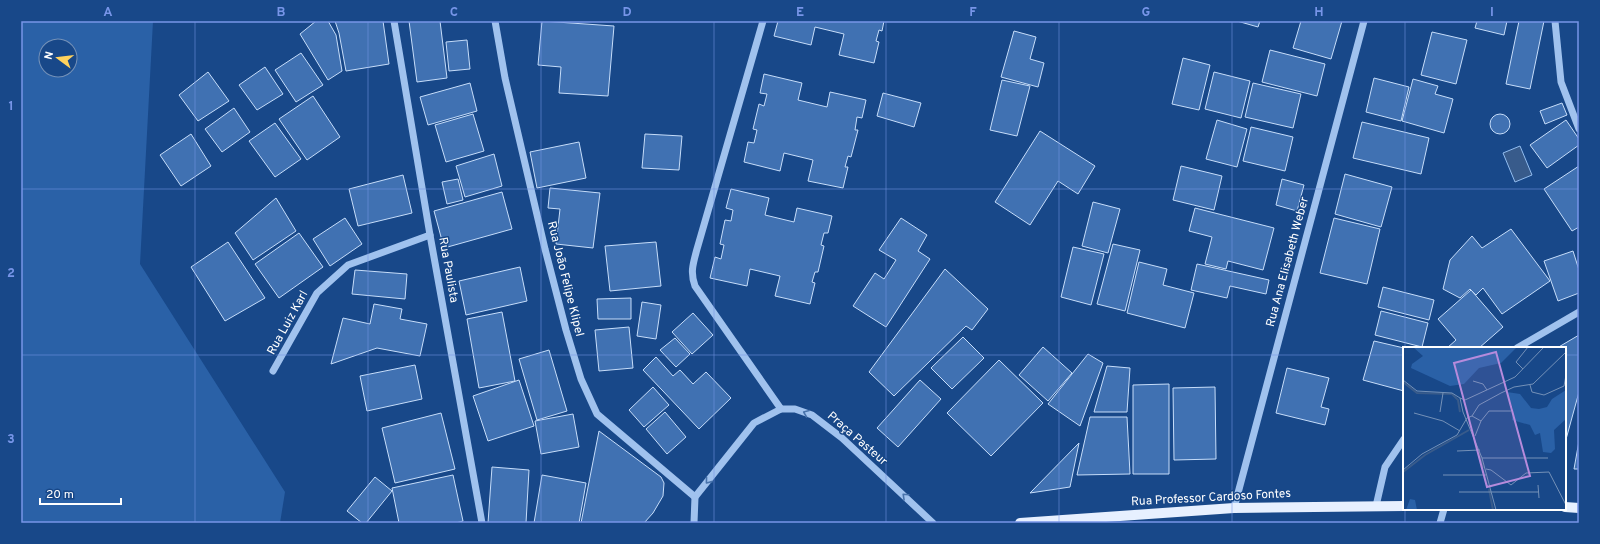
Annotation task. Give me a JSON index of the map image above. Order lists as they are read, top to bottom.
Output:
{
  "streets": {
    "main road": ["Rua Professor Cardoso Fontes"],
    "street": [
      "Rua Ana Elisabeth Weber",
      "Rua Paulista",
      "Rua João Felipe Klipel",
      "Rua Luiz Karl",
      "Praça Pasteur"
    ]
  },
  "crossings": [
    ["Rua Ana Elisabeth Weber", "Rua Professor Cardoso Fontes"],
    ["Rua Paulista", "Rua Luiz Karl"]
  ],
  "one_way": ["Praça Pasteur"],
  "scale_bar": "20 m",
  "north": "left",
  "grid": {
    "columns": [
      "A",
      "B",
      "C",
      "D",
      "E",
      "F",
      "G",
      "H",
      "I"
    ],
    "rows": ["1", "2", "3"]
  }
}
